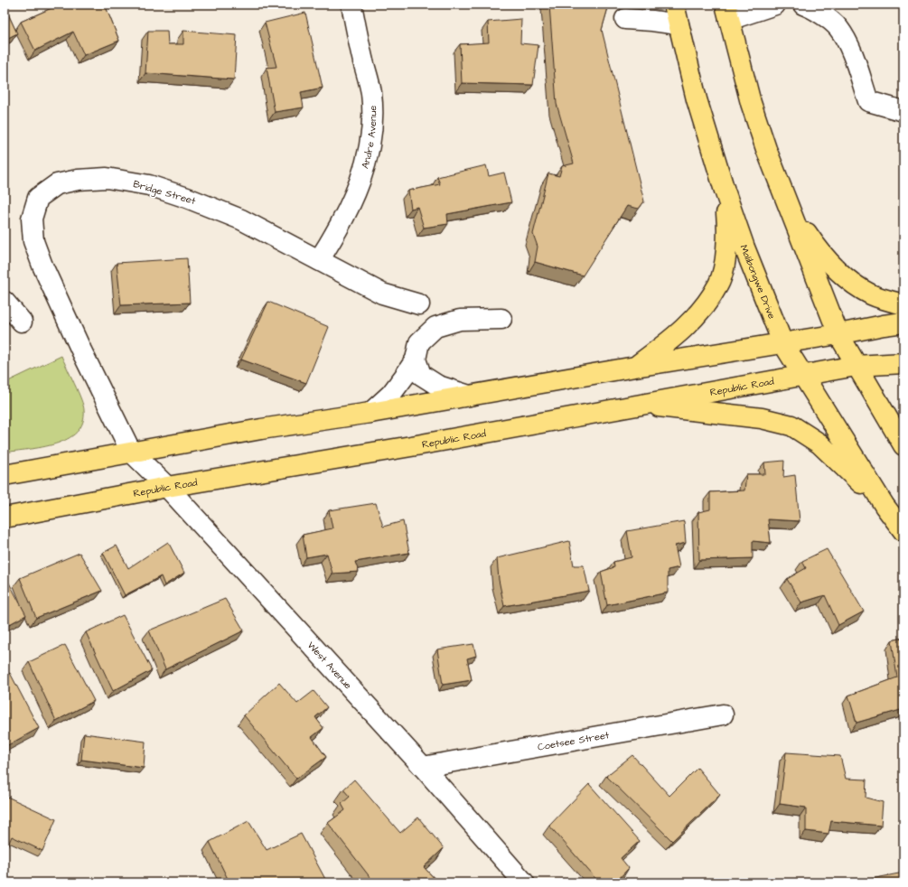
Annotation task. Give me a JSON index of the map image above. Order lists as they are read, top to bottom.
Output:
{
  "streets": {
    "main road": ["Malibongwe Drive", "Republic Road"],
    "street": [
      "Andre Avenue",
      "Bridge Street",
      "West Avenue",
      "Coetsee Street"
    ]
  },
  "crossings": [
    ["Andre Avenue", "Bridge Street"],
    ["Bridge Street", "West Avenue"],
    ["Malibongwe Drive", "Republic Road"],
    ["Republic Road", "West Avenue"],
    ["West Avenue", "Coetsee Street"]
  ]
}
